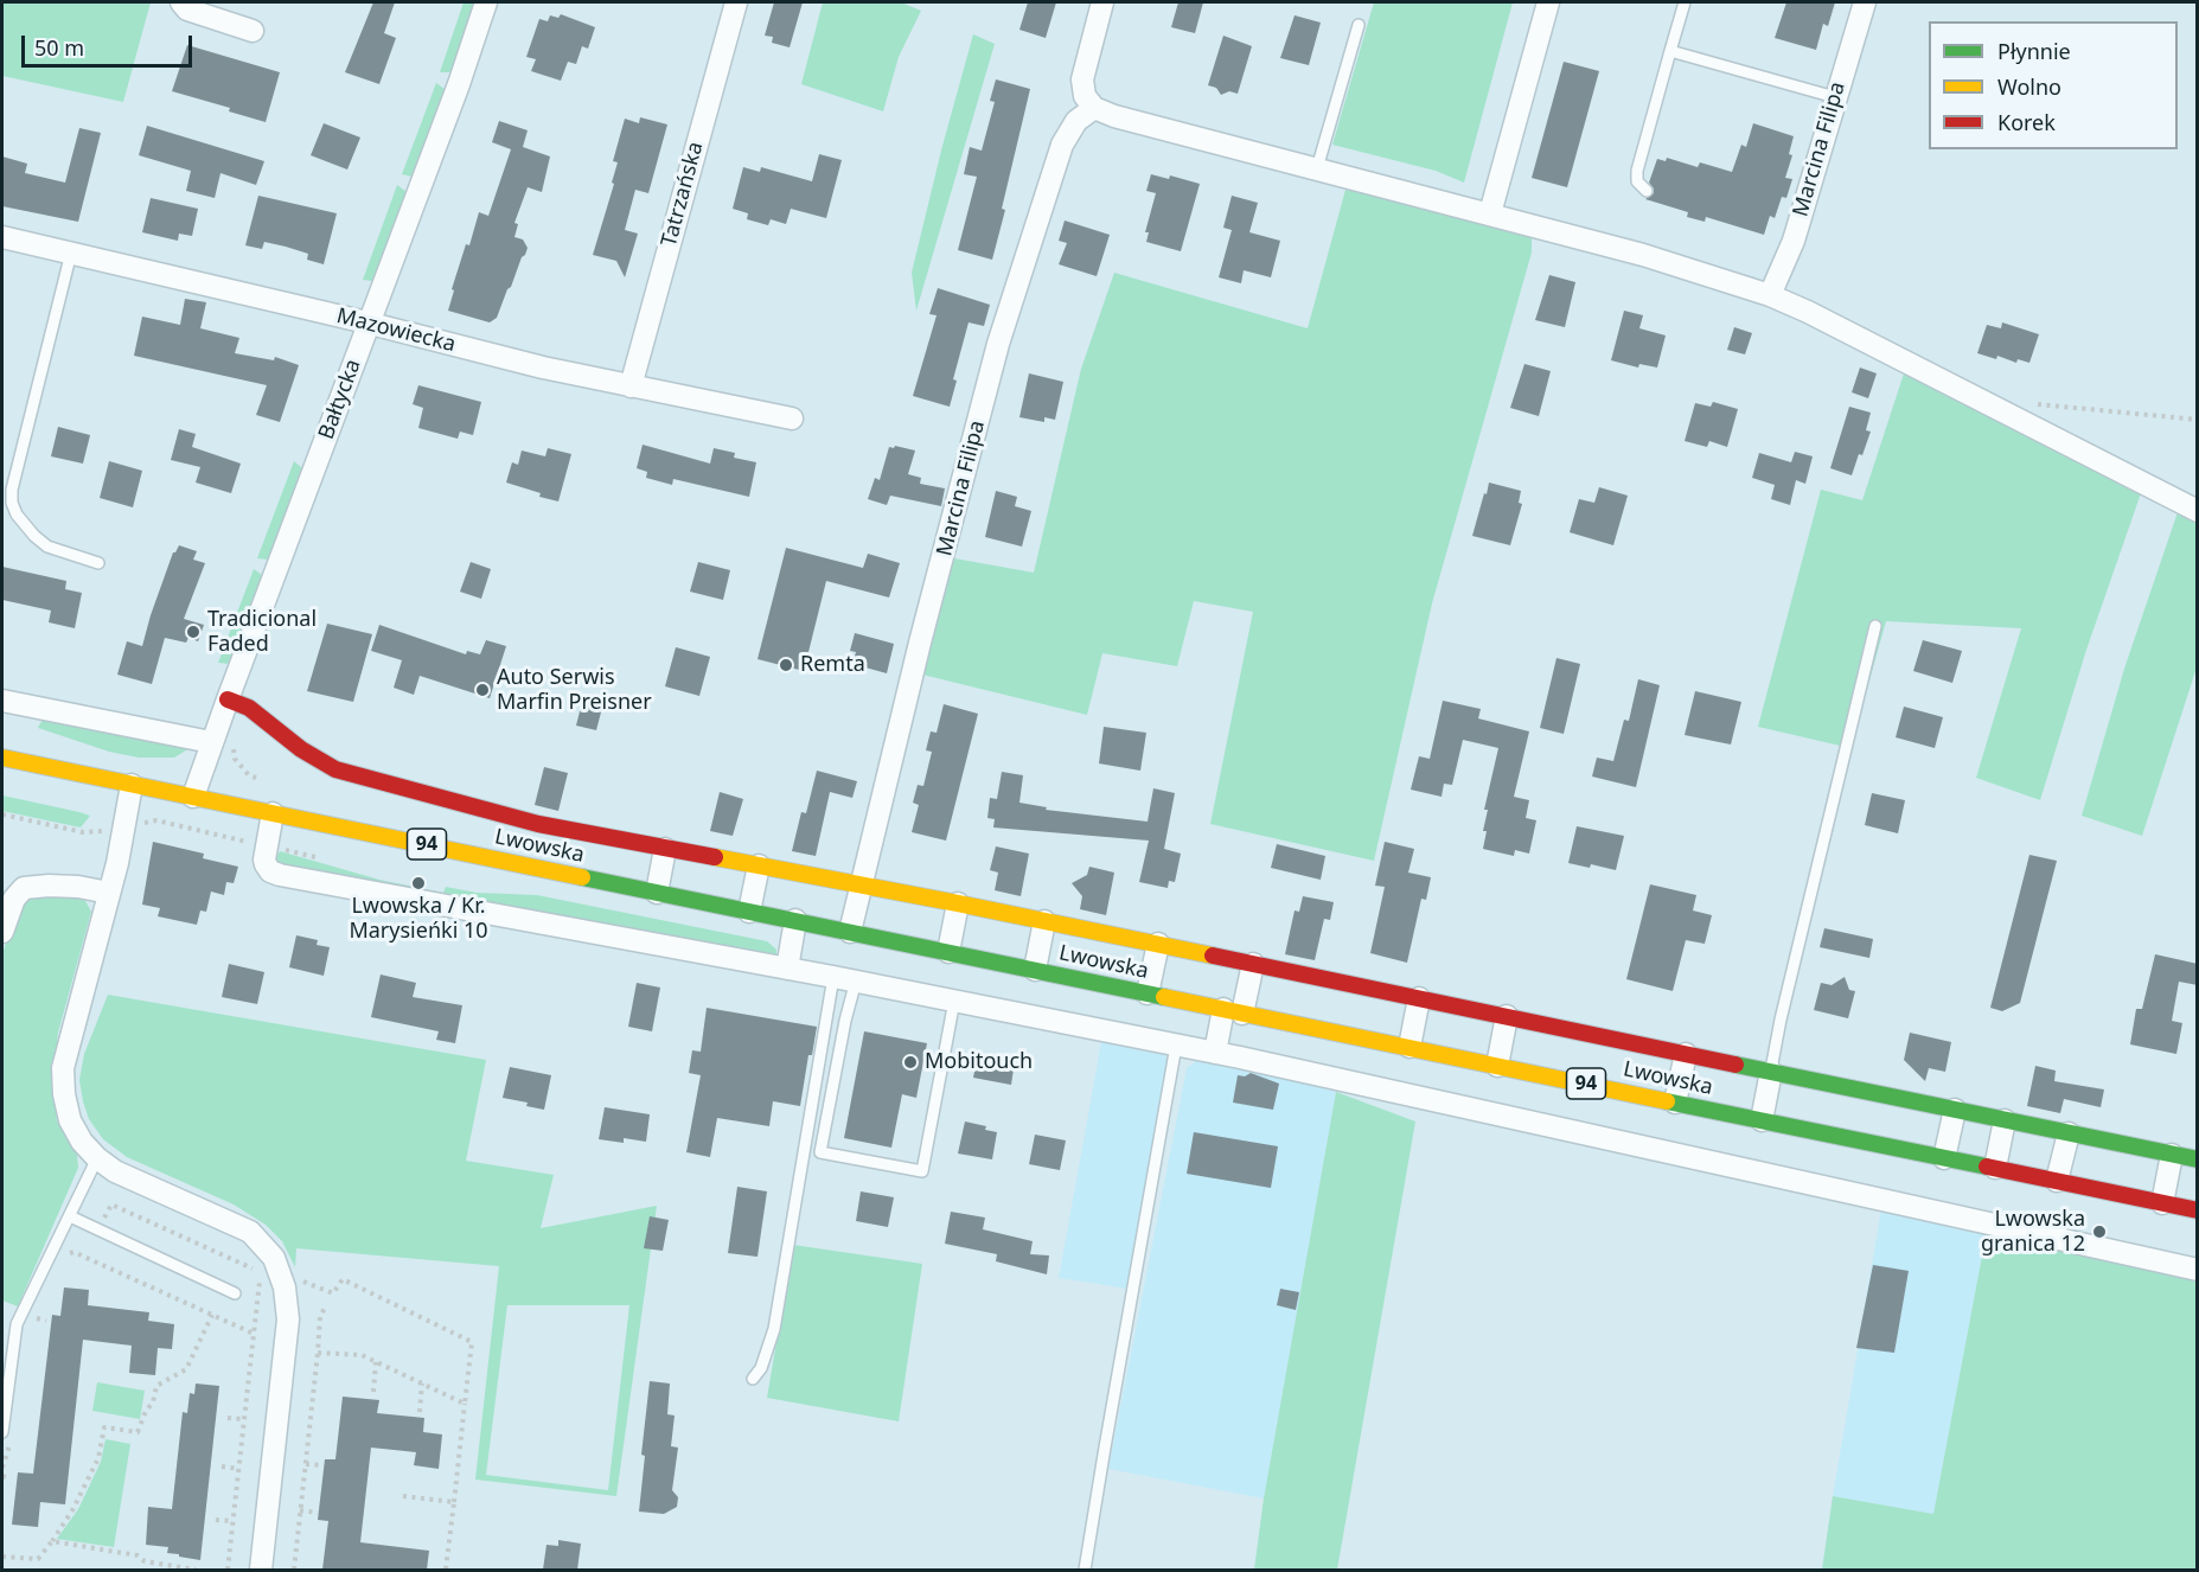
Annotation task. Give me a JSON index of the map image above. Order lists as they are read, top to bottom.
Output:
{
  "streets": {
    "main road": ["94", "Lwowska"],
    "street": [
      "Marcina Filipa",
      "Tatrzańska",
      "Mazowiecka",
      "Bałtycka"
    ]
  },
  "crossings": [
    ["Marcina Filipa", "Lwowska"],
    ["Tatrzańska", "Mazowiecka"],
    ["Mazowiecka", "Bałtycka"],
    ["Bałtycka", "Lwowska"]
  ],
  "places": [
    "Tradicional Faded",
    "Remta",
    "Auto Serwis Marfin Preisner",
    "Lwowska / Kr. Marysieńki 10",
    "Mobitouch",
    "Lwowska granica 12"
  ],
  "legend": ["Płynnie", "Wolno", "Korek"],
  "scale_bar": "50 m"
}
